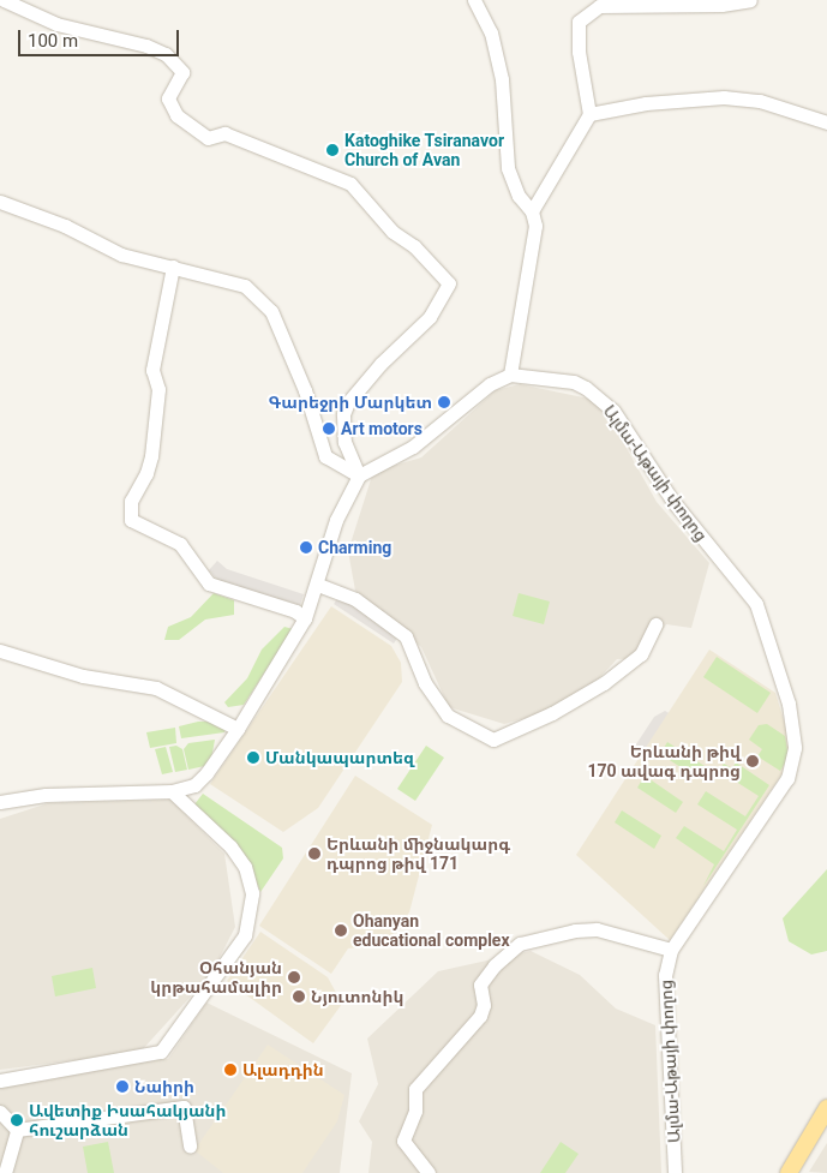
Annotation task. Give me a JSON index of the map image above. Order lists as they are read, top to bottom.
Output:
{
  "streets": {
    "street": ["Ալմա-Աթայի փողոց"]
  },
  "places": [
    "Katoghike Tsiranavor Church of Avan",
    "Գարեջրի Մարկետ",
    "Art motors",
    "Charming",
    "Մանկապարտեզ",
    "Երևանի թիվ 170 ավագ դպրոց",
    "Երևանի միջնակարգ դպրոց թիվ 171",
    "Ohanyan educational complex",
    "Օհանյան կրթահամալիր",
    "Նյուտոնիկ",
    "Ալադդին",
    "Նաիրի",
    "Ավետիք Իսահակյանի հուշարձան"
  ],
  "scale_bar": "100 m"
}
